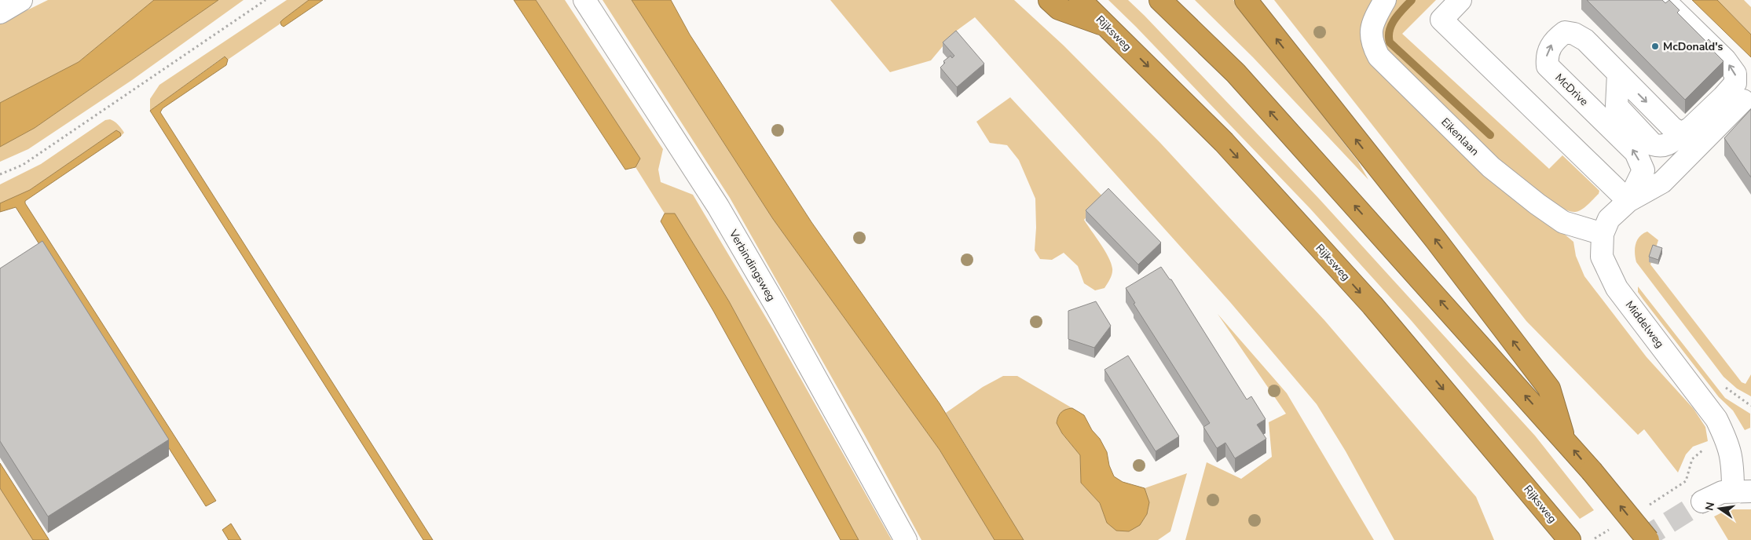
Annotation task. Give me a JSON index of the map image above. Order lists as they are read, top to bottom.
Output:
{
  "streets": {
    "highway": ["Rijksweg"],
    "street": [
      "McDrive",
      "Eikenlaan",
      "Verbindingsweg",
      "Middelweg"
    ]
  },
  "crossings": [
    ["McDrive", "Middelweg"],
    ["Eikenlaan", "Middelweg"]
  ],
  "places": ["McDonald's"],
  "north": "left"
}
